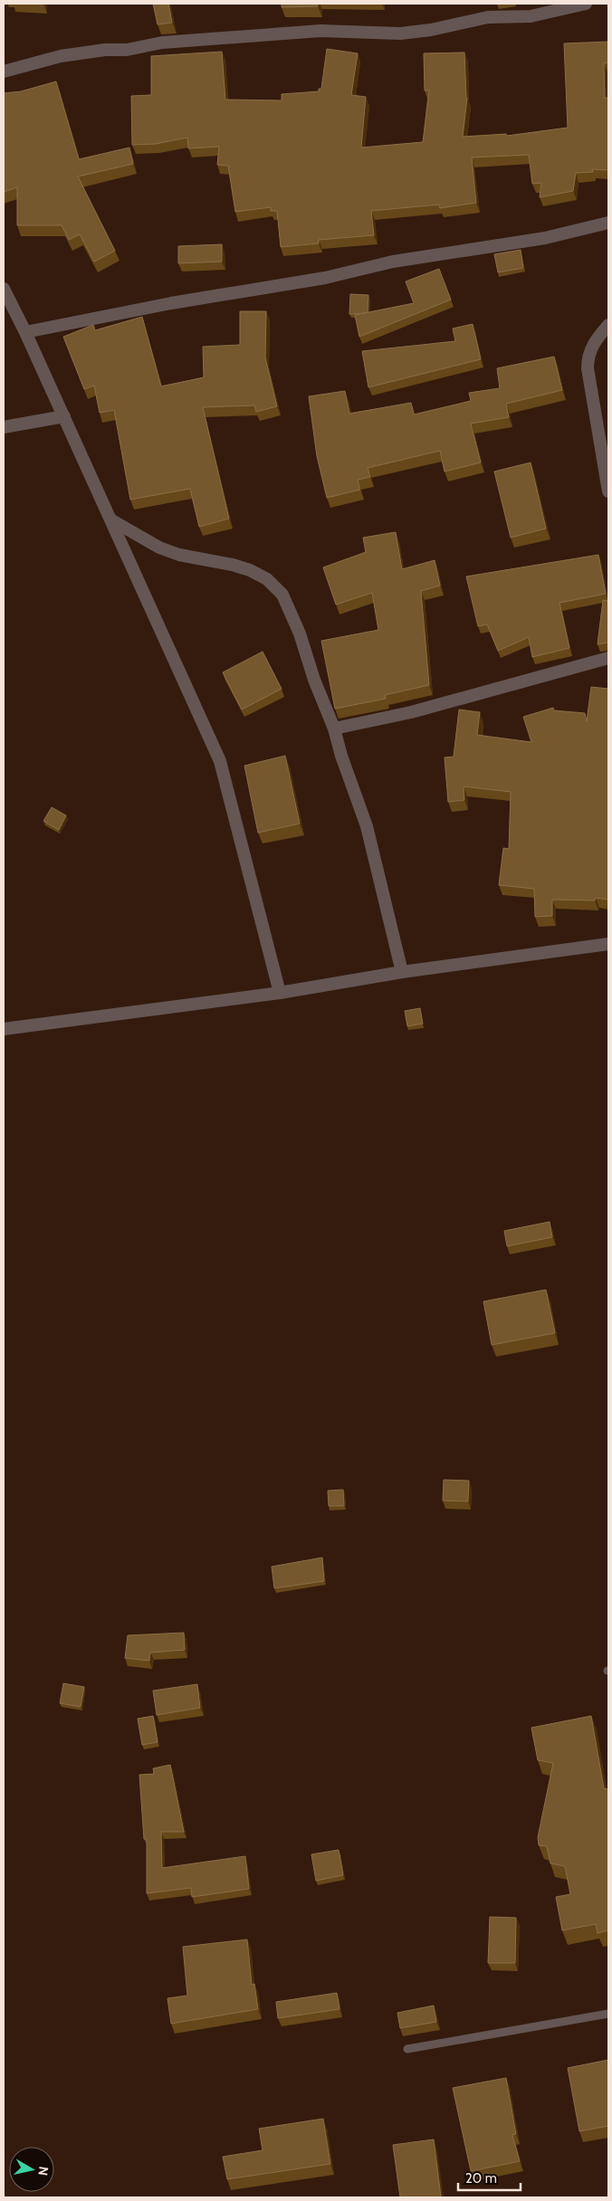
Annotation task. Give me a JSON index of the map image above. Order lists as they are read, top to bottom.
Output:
{
  "scale_bar": "20 m",
  "north": "right"
}
